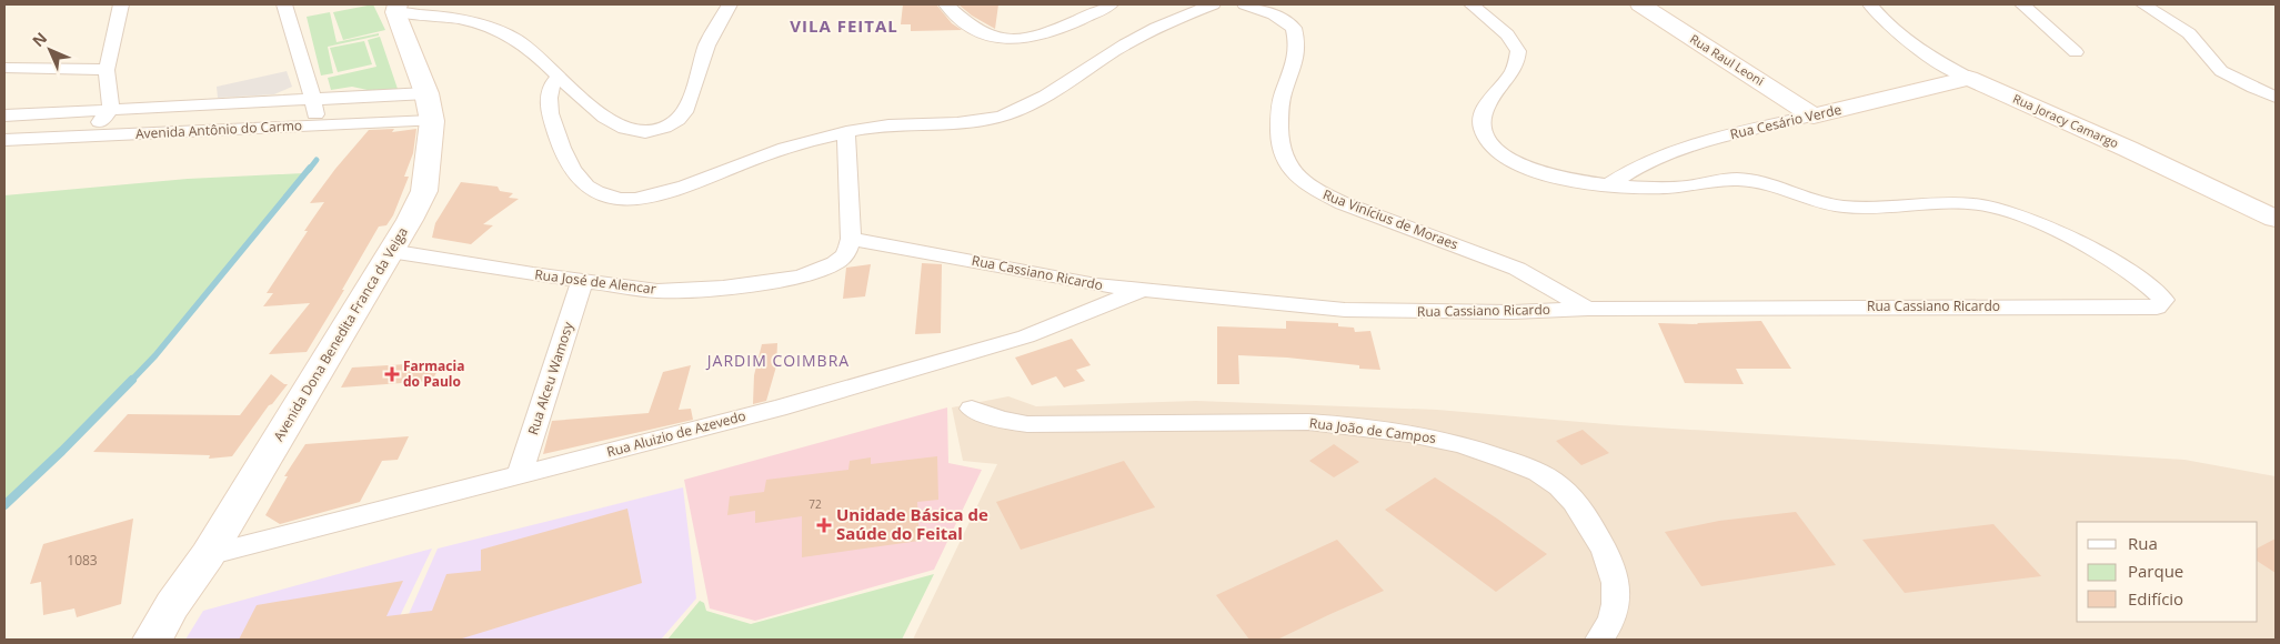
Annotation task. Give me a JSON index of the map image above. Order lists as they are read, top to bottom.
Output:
{
  "streets": {
    "main road": [
      "Rua Raul Leoni",
      "Rua Joracy Camargo",
      "Rua Cesário Verde",
      "Avenida Dona Benedita Franca da Veiga"
    ],
    "street": [
      "Avenida Antônio do Carmo",
      "Rua Vinícius de Moraes",
      "Rua Cassiano Ricardo",
      "Rua José de Alencar",
      "Rua Alceu Wamosy",
      "Rua João de Campos",
      "Rua Aluizio de Azevedo"
    ]
  },
  "crossings": [
    ["Rua Raul Leoni", "Rua Cesário Verde"],
    ["Rua Joracy Camargo", "Rua Cesário Verde"],
    ["Rua Cesário Verde", "Rua Cassiano Ricardo"],
    ["Avenida Antônio do Carmo", "Avenida Dona Benedita Franca da Veiga"],
    ["Rua Vinícius de Moraes", "Rua Cassiano Ricardo"],
    ["Rua Cassiano Ricardo", "Rua José de Alencar"],
    ["Rua Cassiano Ricardo", "Rua Aluizio de Azevedo"],
    ["Rua José de Alencar", "Avenida Dona Benedita Franca da Veiga"],
    ["Rua José de Alencar", "Rua Alceu Wamosy"],
    ["Avenida Dona Benedita Franca da Veiga", "Rua Aluizio de Azevedo"],
    ["Rua Alceu Wamosy", "Rua Aluizio de Azevedo"]
  ],
  "districts": ["VILA FEITAL", "JARDIM COIMBRA"],
  "places": {
    "health": ["Farmacia do Paulo", "Unidade Básica de Saúde do Feital"]
  },
  "house_numbers": ["72", "1083"],
  "legend": ["Rua", "Parque", "Edifício"],
  "north": "top left"
}
